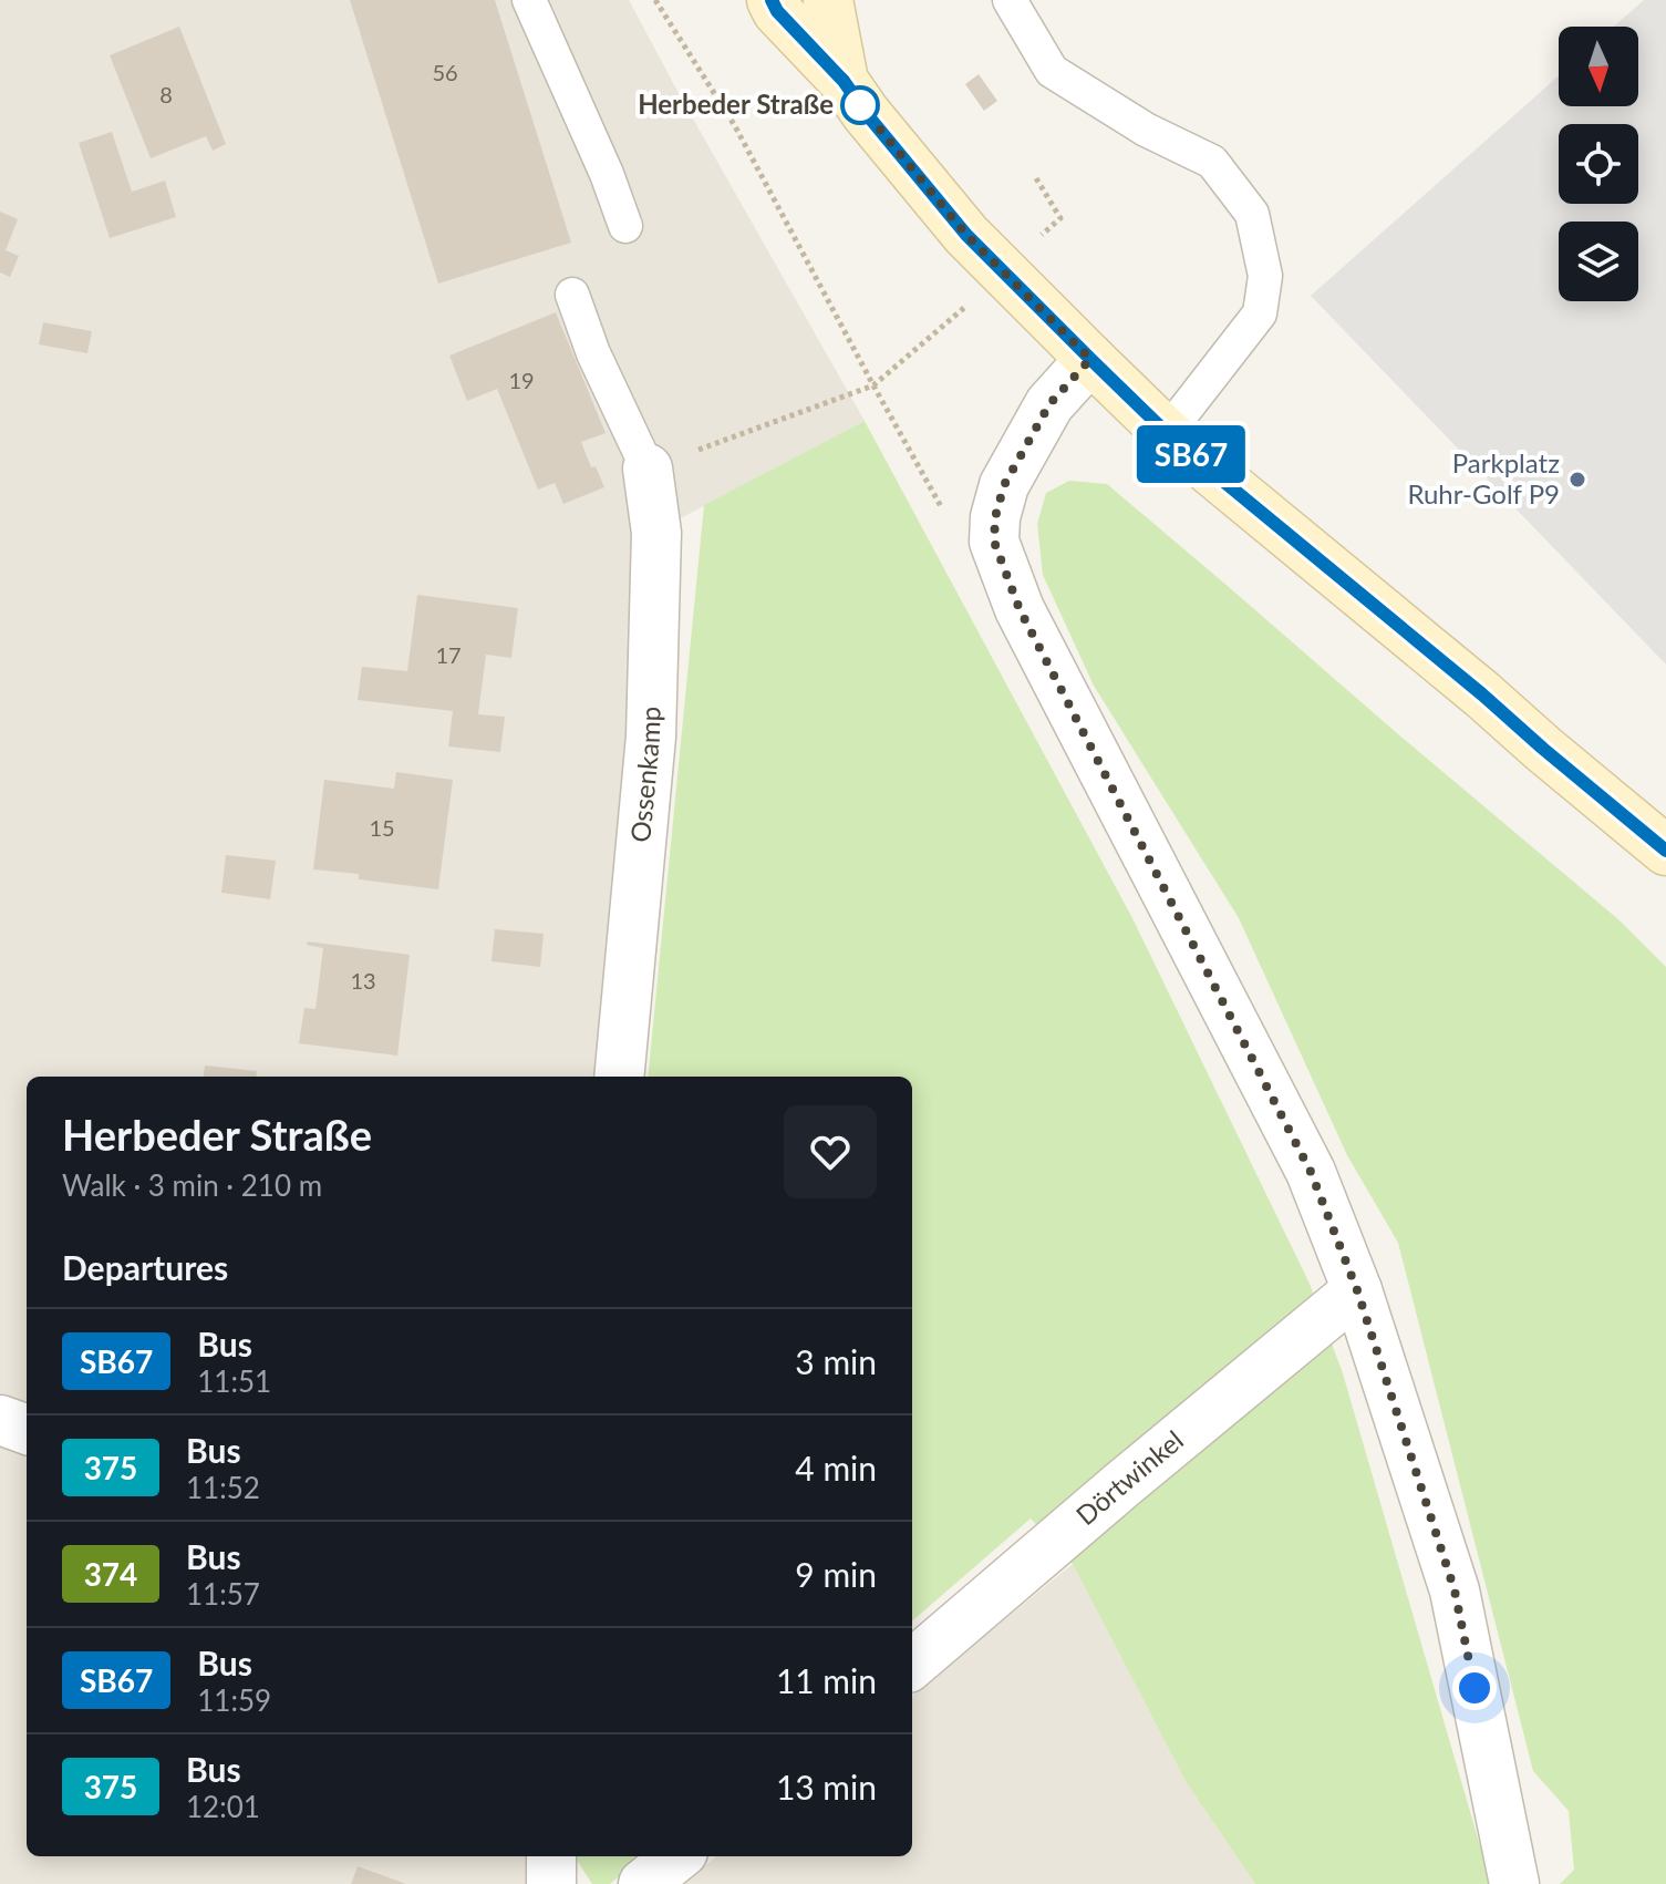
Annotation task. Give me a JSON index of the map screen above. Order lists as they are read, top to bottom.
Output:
{
  "streets": {
    "street": ["Ossenkamp", "Dörtwinkel"]
  },
  "places": ["Herbeder Straße", "Parkplatz Ruhr-Golf P9"],
  "lines": ["bus line SB67"],
  "house_numbers": [
    "56",
    "8",
    "19",
    "17",
    "15",
    "13"
  ],
  "north": "bottom",
  "page": {
    "on_map": "SB67",
    "heading": [
      ["Herbeder Straße", "Walk · 3 min · 210 m"],
      "Departures"
    ],
    "list": [
      {
        "mark": "SB67",
        "name": "Bus",
        "note": "11:51",
        "value": "3 min"
      },
      {
        "mark": "375",
        "name": "Bus",
        "note": "11:52",
        "value": "4 min"
      },
      {
        "mark": "374",
        "name": "Bus",
        "note": "11:57",
        "value": "9 min"
      },
      {
        "mark": "SB67",
        "name": "Bus",
        "note": "11:59",
        "value": "11 min"
      },
      {
        "mark": "375",
        "name": "Bus",
        "note": "12:01",
        "value": "13 min"
      }
    ]
  }
}
